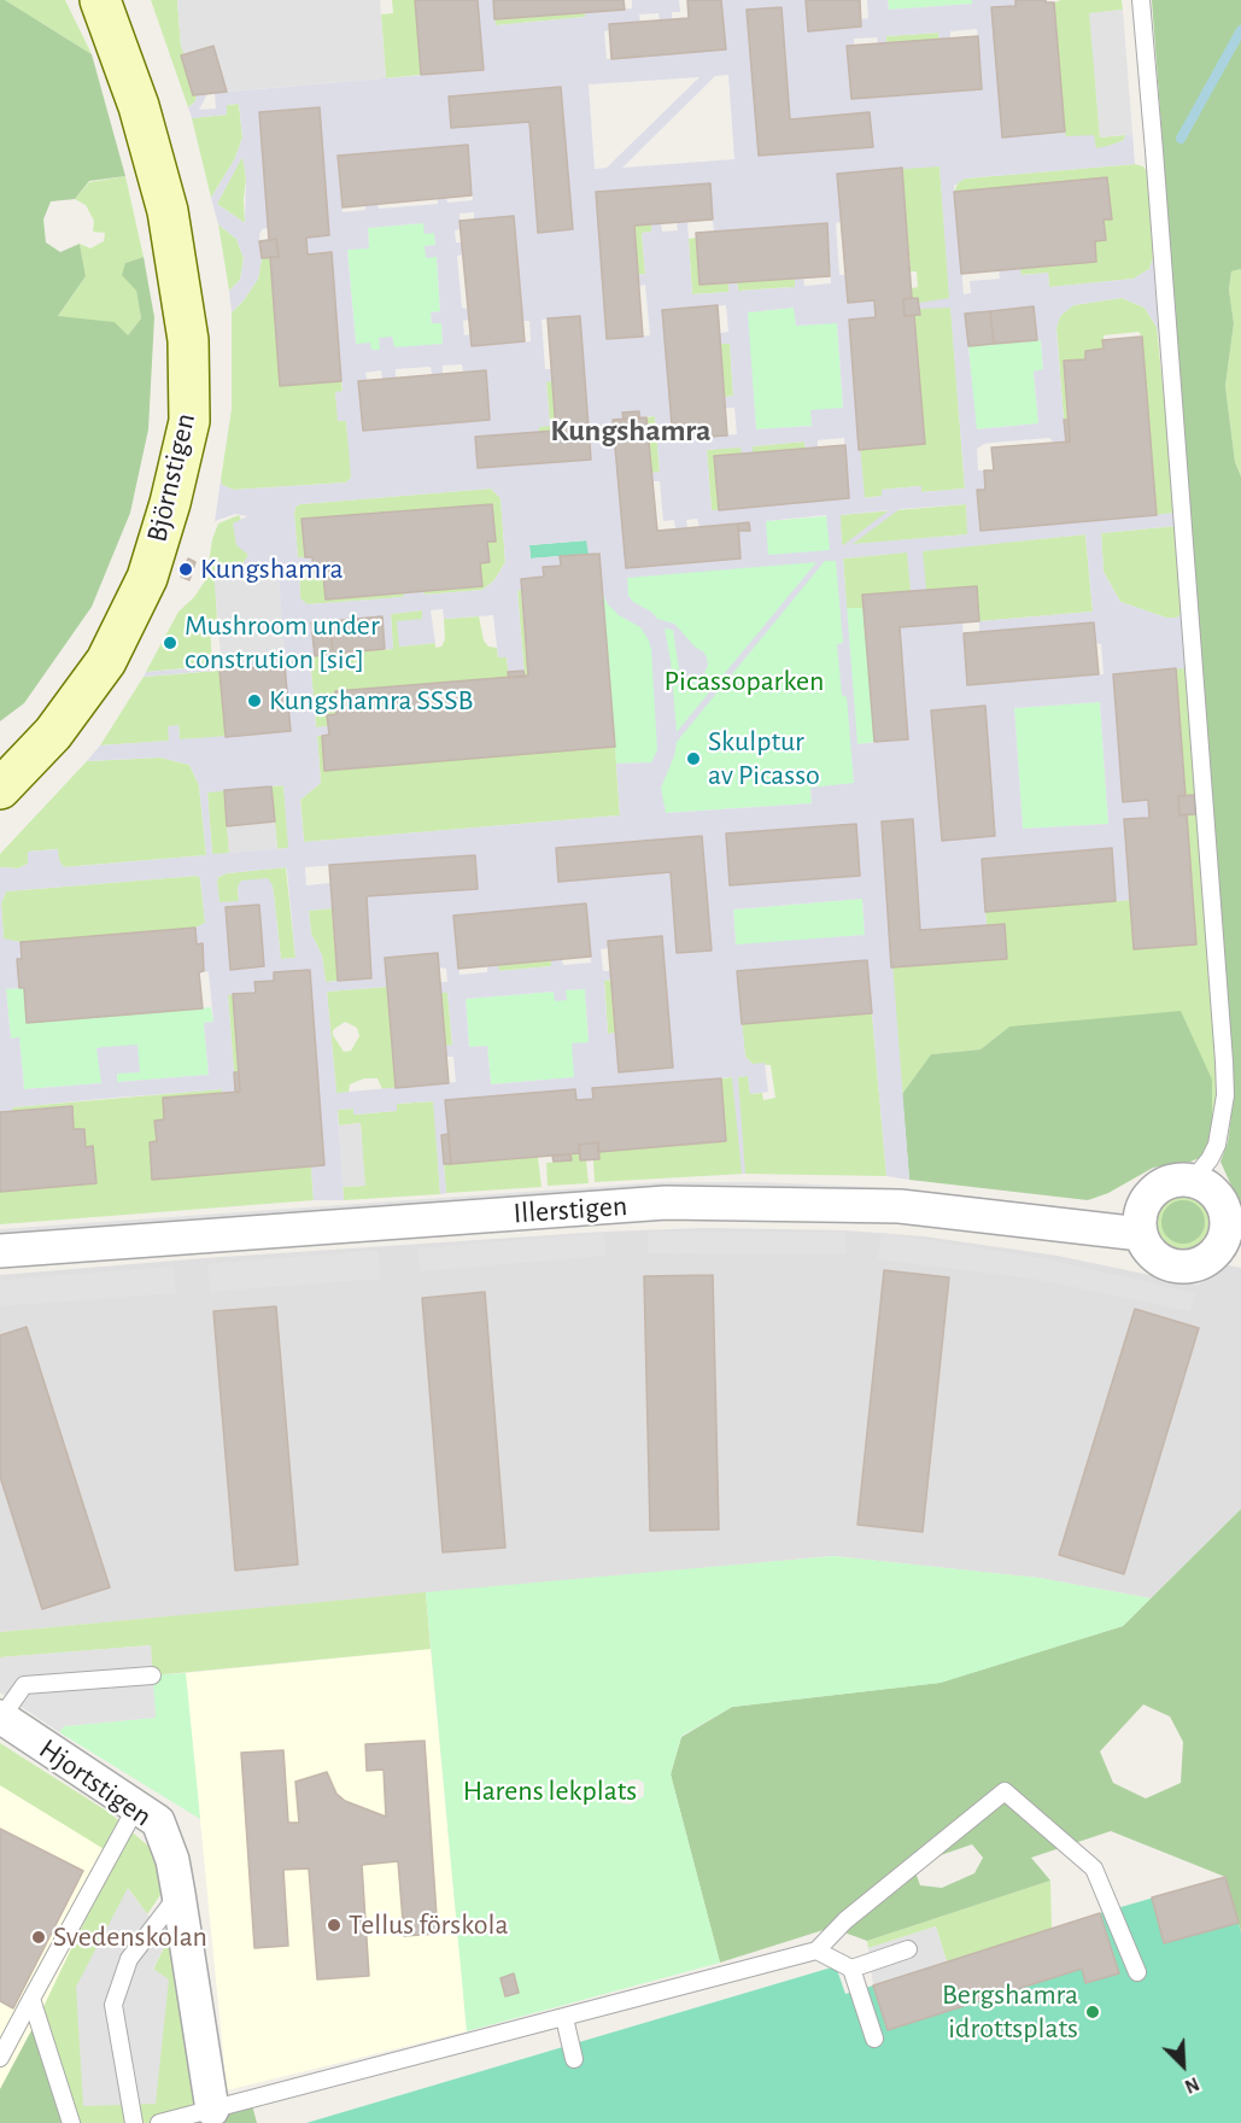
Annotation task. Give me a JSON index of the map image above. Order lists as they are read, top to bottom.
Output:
{
  "streets": {
    "street": ["Björnstigen", "Illerstigen", "Hjortstigen"]
  },
  "districts": ["Kungshamra"],
  "parks": ["Picassoparken", "Harens lekplats"],
  "places": [
    "Kungshamra",
    "Mushroom under constrution [sic]",
    "Kungshamra SSSB",
    "Skulptur av Picasso",
    "Tellus förskola",
    "Svedenskolan",
    "Bergshamra idrottsplats"
  ],
  "north": "bottom right"
}
